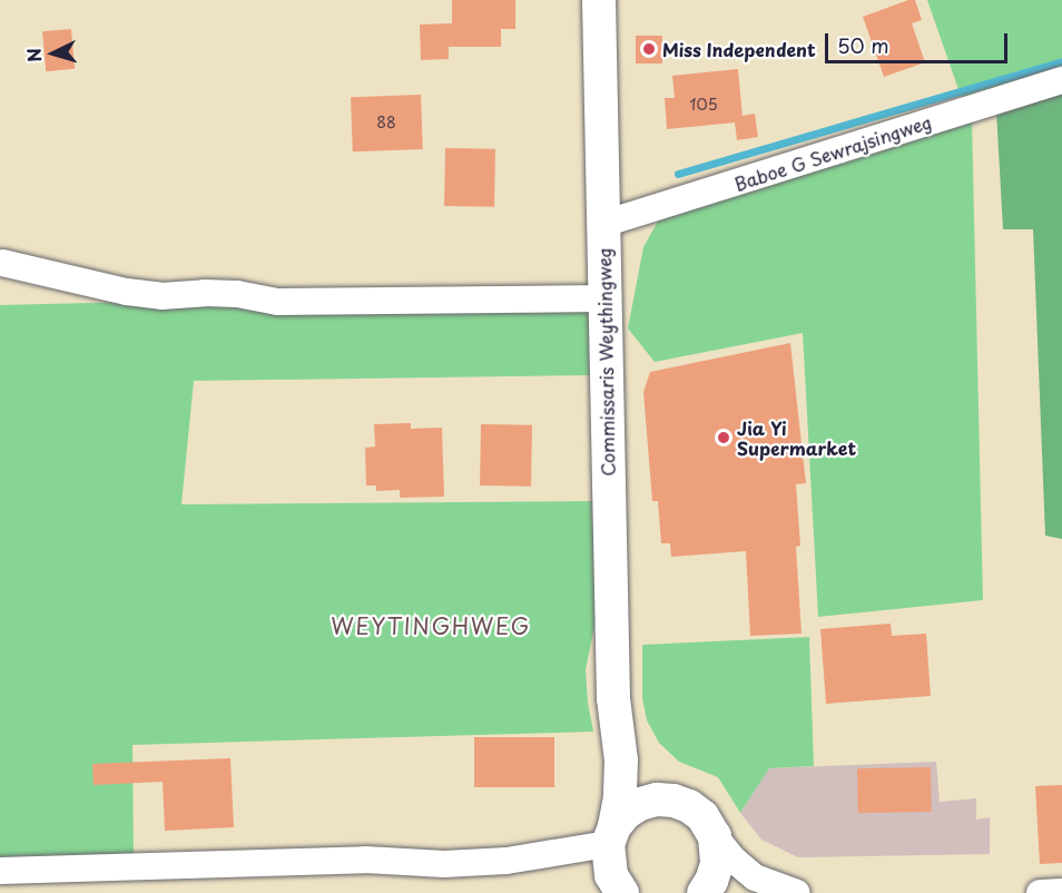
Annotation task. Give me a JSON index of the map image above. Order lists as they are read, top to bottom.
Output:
{
  "streets": {
    "main road": ["Commissaris Weythingweg"],
    "street": ["Baboe G Sewrajsingweg"]
  },
  "crossings": [
    ["Baboe G Sewrajsingweg", "Commissaris Weythingweg"]
  ],
  "districts": ["WEYTINGHWEG"],
  "places": ["Miss Independent", "Jia Yi Supermarket"],
  "house_numbers": ["105", "88"],
  "scale_bar": "50 m",
  "north": "left"
}
